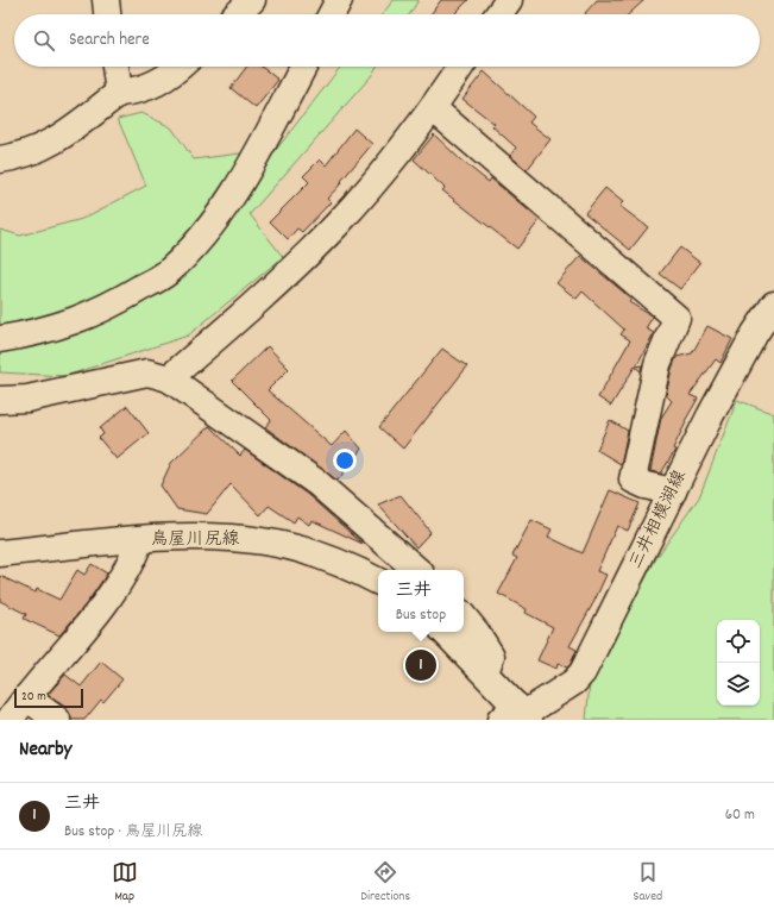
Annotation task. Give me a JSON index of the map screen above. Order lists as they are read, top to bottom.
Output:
{
  "streets": {
    "street": ["三井相模湖線", "鳥屋川尻線"]
  },
  "scale_bar": "20 m",
  "page": {
    "search": "Search here",
    "popup": ["三井", "Bus stop"],
    "pins": "1",
    "scale": "20 m",
    "heading": "Nearby",
    "list": [
      {
        "mark": "1",
        "name": "三井",
        "note": "Bus stop · 鳥屋川尻線",
        "value": "60 m"
      }
    ],
    "nav": ["Map", "Directions", "Saved"]
  }
}
